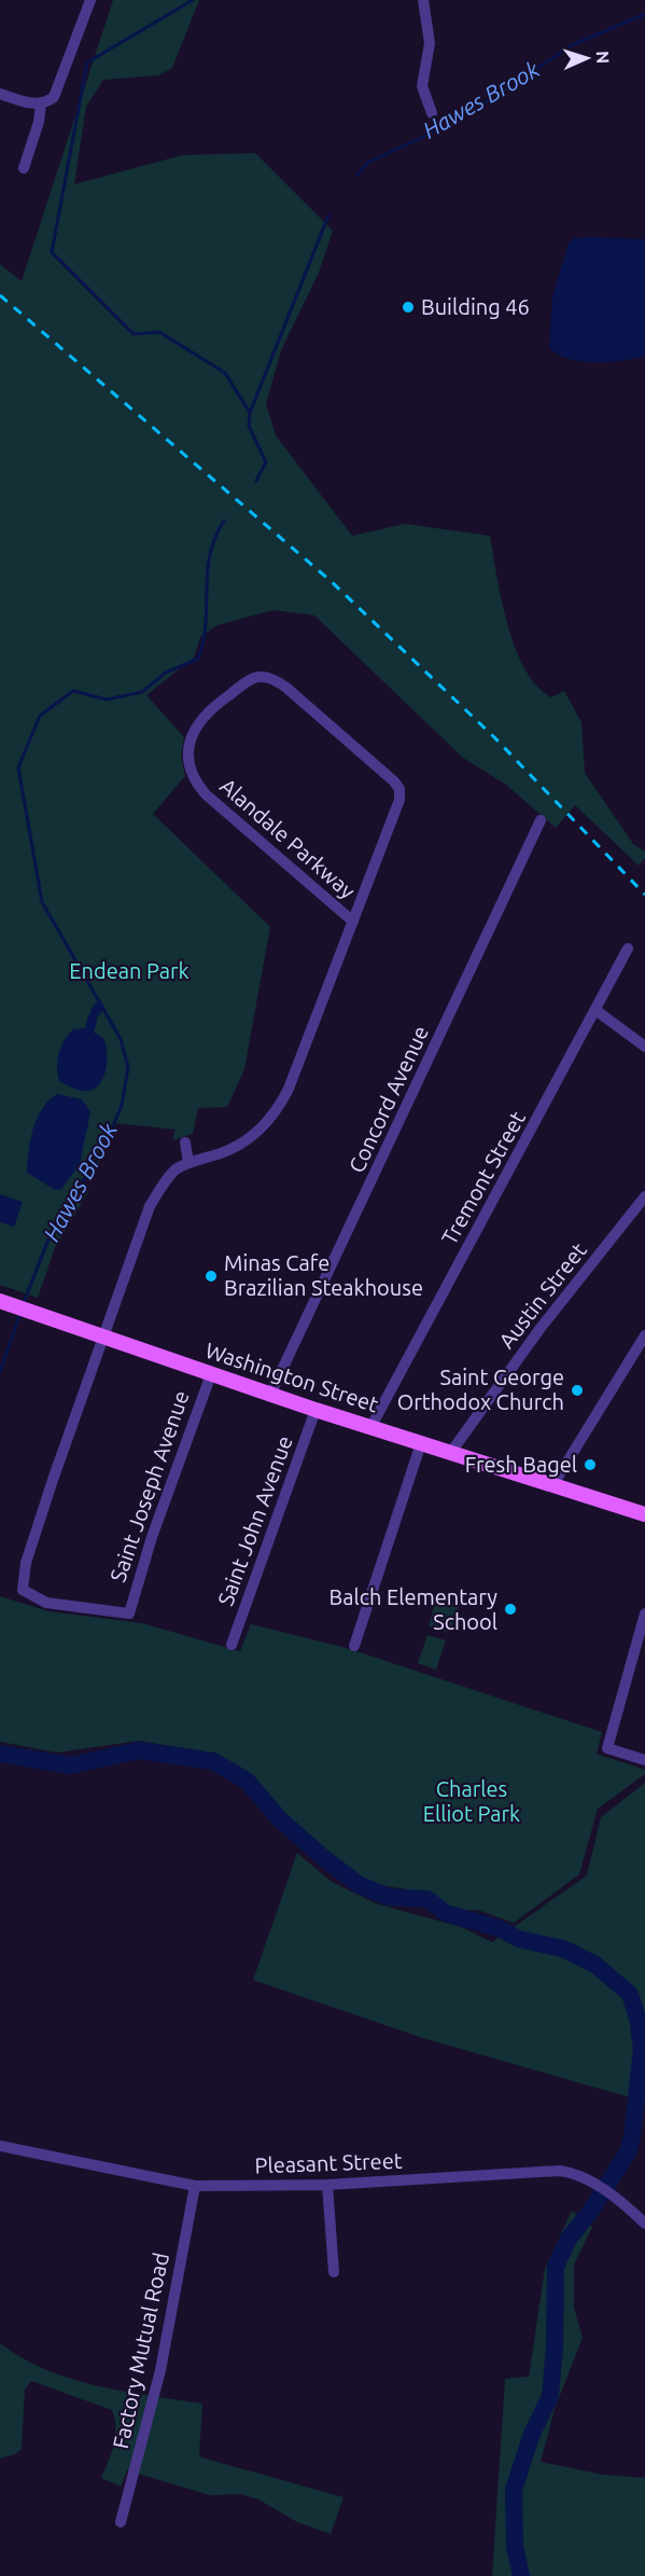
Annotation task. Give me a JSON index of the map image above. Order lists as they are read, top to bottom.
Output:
{
  "streets": {
    "main road": ["Washington Street"],
    "street": [
      "Alandale Parkway",
      "Concord Avenue",
      "Tremont Street",
      "Austin Street",
      "Saint Joseph Avenue",
      "Saint John Avenue",
      "Pleasant Street",
      "Factory Mutual Road"
    ]
  },
  "crossings": [
    ["Alandale Parkway", "Washington Street"],
    ["Alandale Parkway", "Saint Joseph Avenue"],
    ["Concord Avenue", "Washington Street"],
    ["Tremont Street", "Washington Street"],
    ["Austin Street", "Washington Street"],
    ["Washington Street", "Saint Joseph Avenue"],
    ["Washington Street", "Saint John Avenue"],
    ["Pleasant Street", "Factory Mutual Road"]
  ],
  "water": ["Hawes Brook"],
  "parks": ["Endean Park", "Charles Elliot Park"],
  "places": [
    "Building 46",
    "Minas Cafe Brazilian Steakhouse",
    "Saint George Orthodox Church",
    "Fresh Bagel",
    "Balch Elementary School"
  ],
  "north": "right"
}
